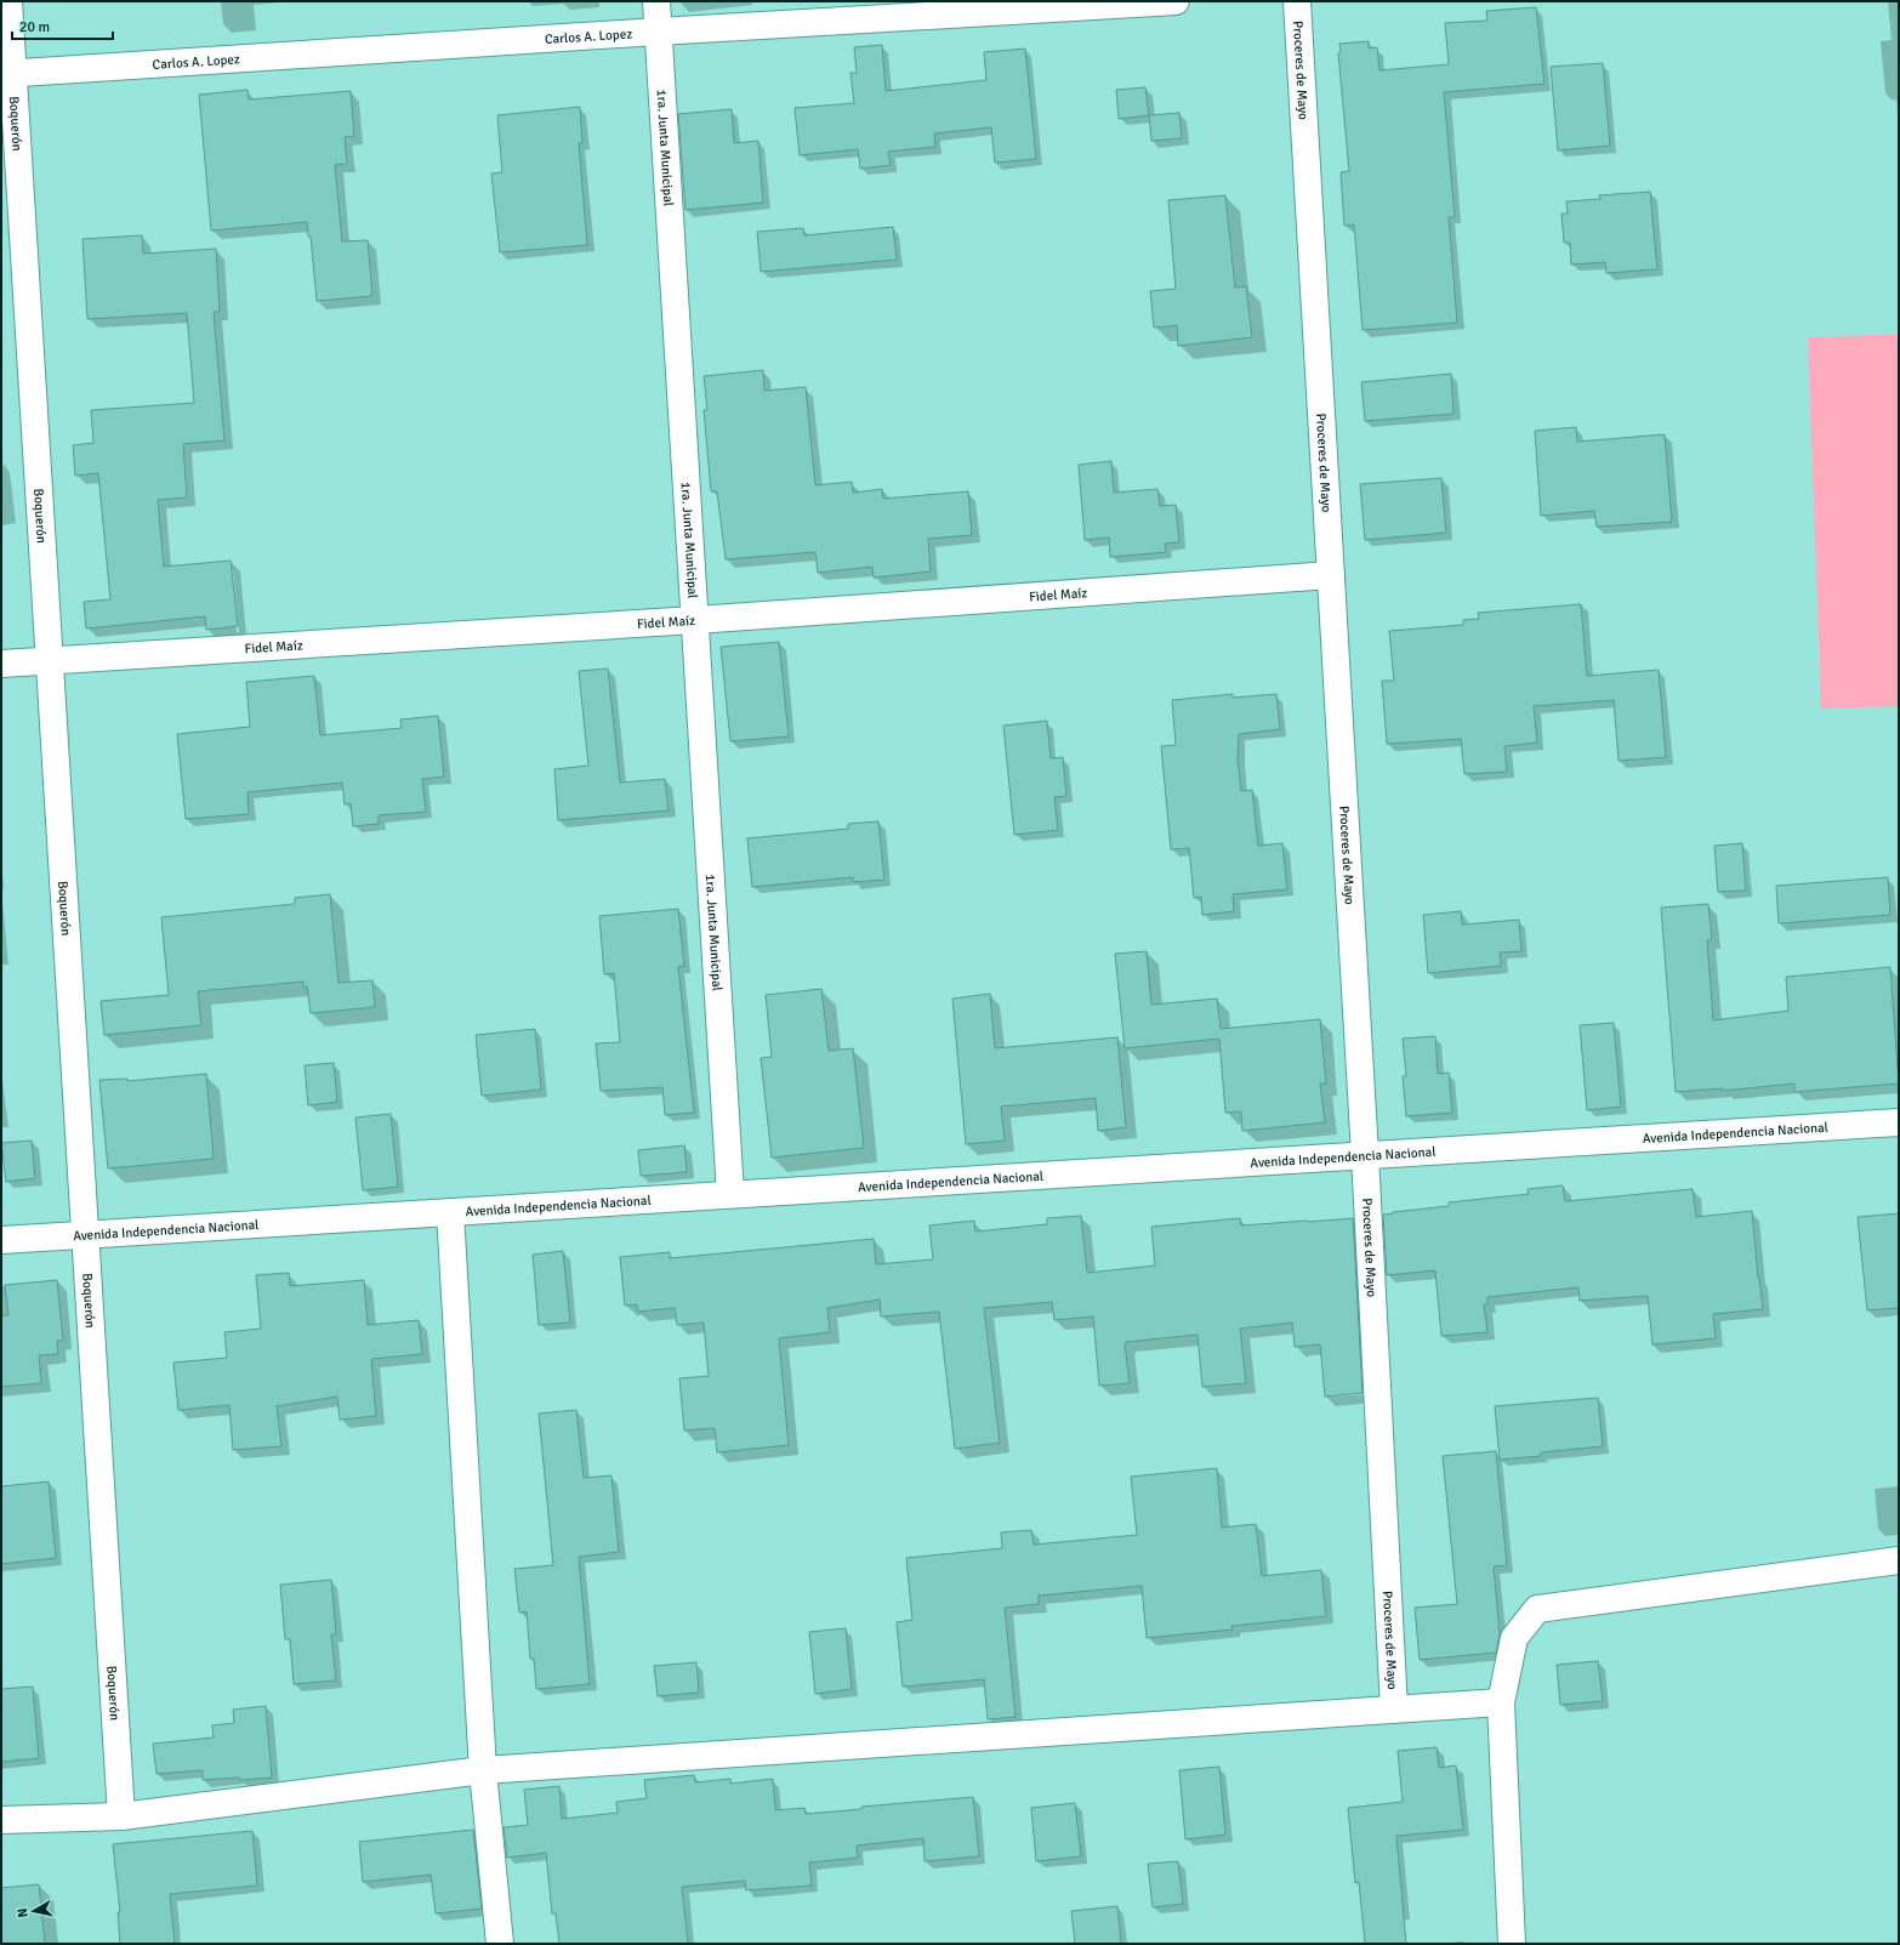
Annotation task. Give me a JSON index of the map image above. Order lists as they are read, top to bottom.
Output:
{
  "streets": {
    "street": [
      "Carlos A. Lopez",
      "Proceres de Mayo",
      "Boquerón",
      "1ra. Junta Municipal",
      "Fidel Maíz",
      "Avenida Independencia Nacional"
    ]
  },
  "crossings": [
    ["Carlos A. Lopez", "Boquerón"],
    ["Carlos A. Lopez", "1ra. Junta Municipal"],
    ["Proceres de Mayo", "Fidel Maíz"],
    ["Proceres de Mayo", "Avenida Independencia Nacional"],
    ["Boquerón", "Fidel Maíz"],
    ["Boquerón", "Avenida Independencia Nacional"],
    ["1ra. Junta Municipal", "Fidel Maíz"],
    ["1ra. Junta Municipal", "Avenida Independencia Nacional"]
  ],
  "scale_bar": "20 m",
  "north": "left"
}
